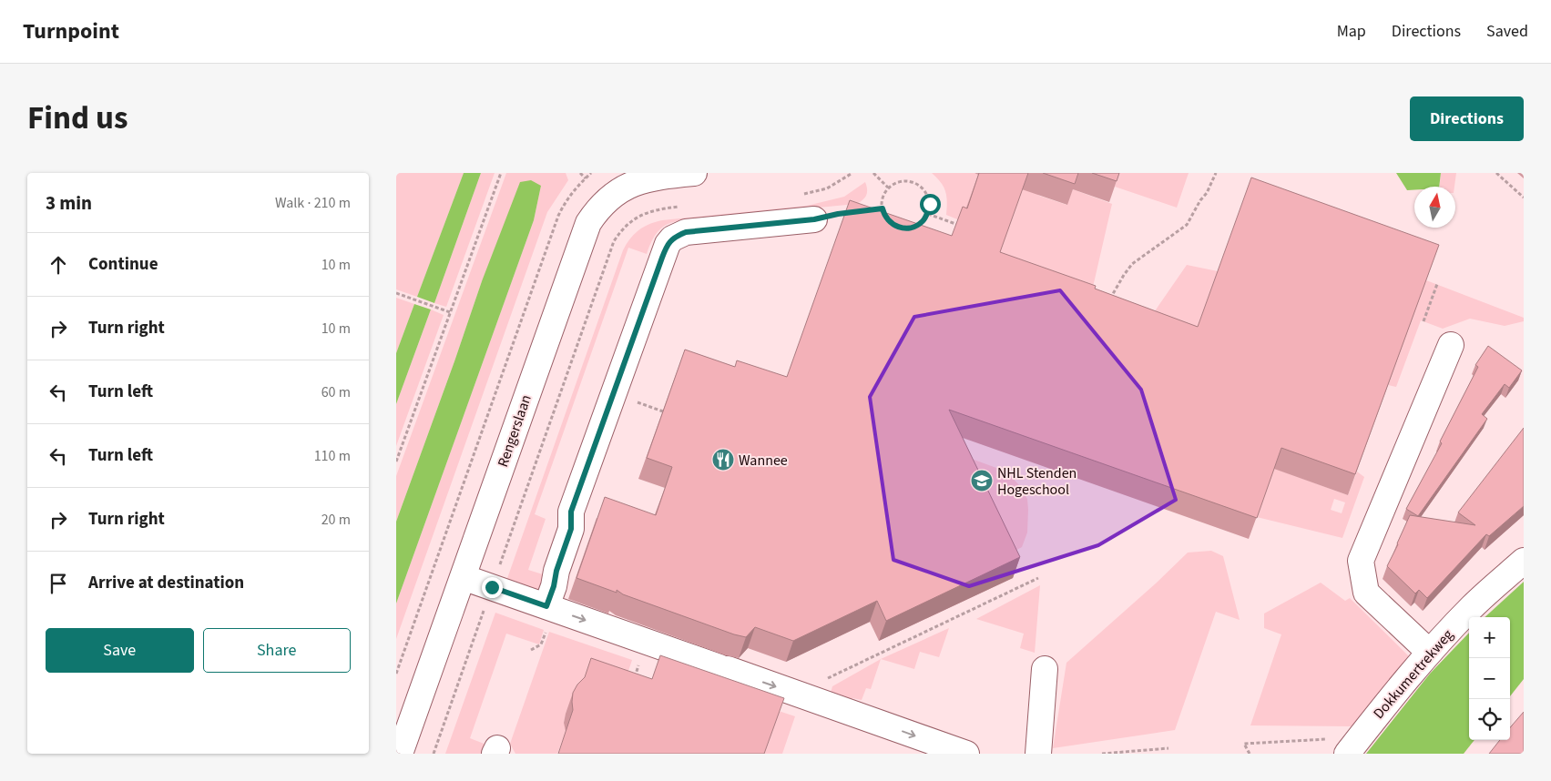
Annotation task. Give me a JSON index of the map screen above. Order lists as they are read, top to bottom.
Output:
{
  "streets": {
    "street": ["Rengerslaan", "Dokkumertrekweg"]
  },
  "places": {
    "restaurant": ["Wannee"],
    "school or university": ["NHL Stenden Hogeschool"]
  },
  "north": "top",
  "page": {
    "header": "Turnpoint",
    "nav": ["Map", "Directions", "Saved"],
    "title": "Find us",
    "buttons": [
      "Directions",
      ["Save", "Share"]
    ],
    "heading": ["3 min", "Walk · 210 m"],
    "list": [
      ["Continue", "10 m"],
      ["Turn right", "10 m"],
      ["Turn left", "60 m"],
      ["Turn left", "110 m"],
      ["Turn right", "20 m"],
      "Arrive at destination"
    ],
    "map_buttons": ["+", "−"]
  }
}
